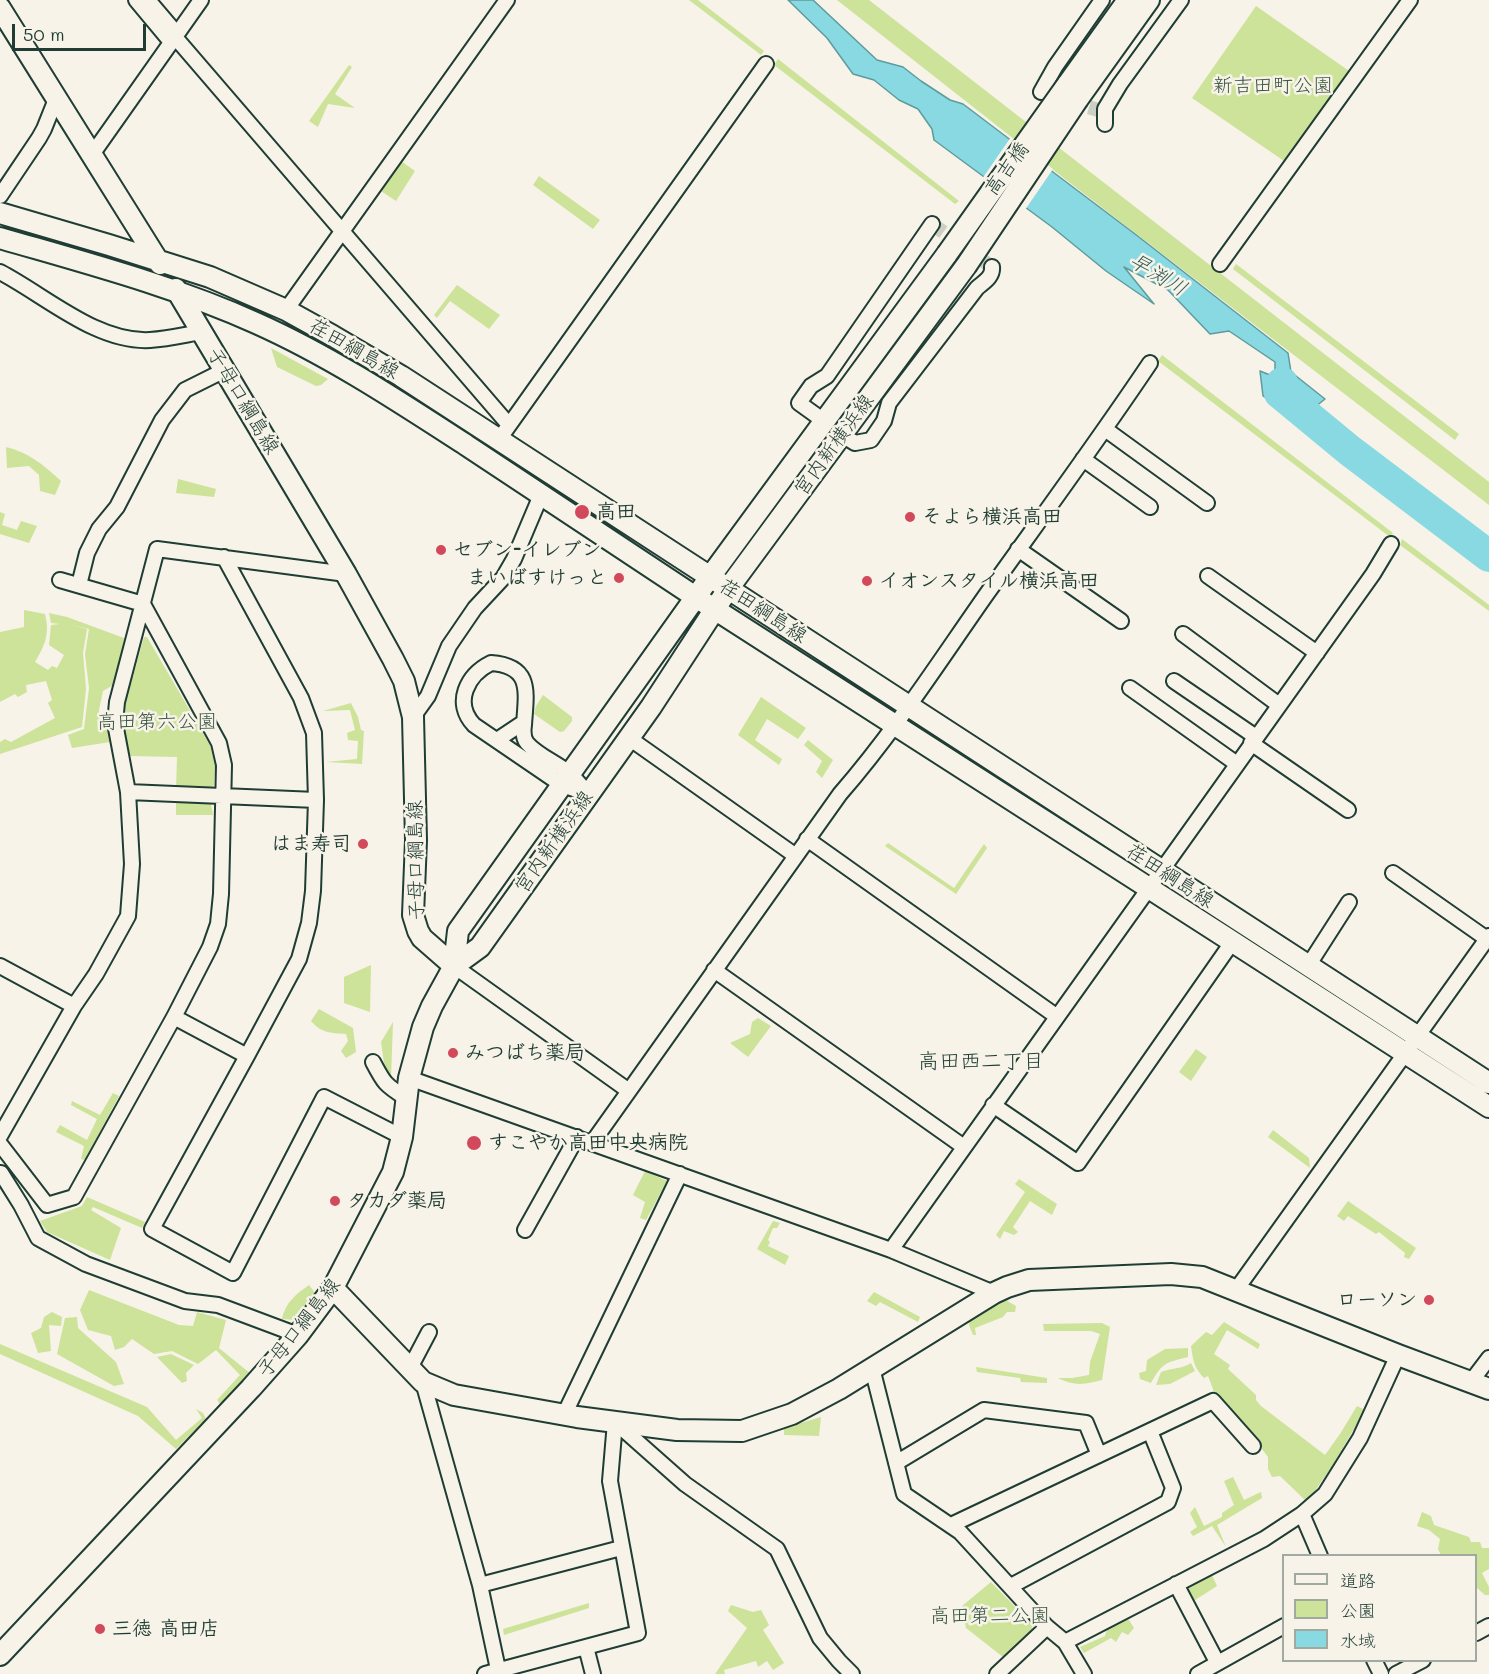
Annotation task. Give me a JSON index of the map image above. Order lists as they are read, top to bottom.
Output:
{
  "streets": {
    "main road": [
      "高吉橋",
      "荏田綱島線",
      "子母口綱島線",
      "宮内新横浜線"
    ]
  },
  "crossings": [
    ["高吉橋", "宮内新横浜線"],
    ["荏田綱島線", "子母口綱島線"],
    ["荏田綱島線", "宮内新横浜線"],
    ["子母口綱島線", "宮内新横浜線"]
  ],
  "districts": ["高田西二丁目"],
  "water": ["早渕川"],
  "parks": ["新吉田町公園", "高田第六公園", "高田第二公園"],
  "places": [
    "高田",
    "そよら横浜高田",
    "セブン-イレブン",
    "まいばすけっと",
    "イオンスタイル横浜高田",
    "はま寿司",
    "みつばち薬局",
    "すこやか高田中央病院",
    "タカダ薬局",
    "ローソン",
    "三徳 高田店"
  ],
  "legend": ["道路", "公園", "水域"],
  "scale_bar": "50 m"
}
